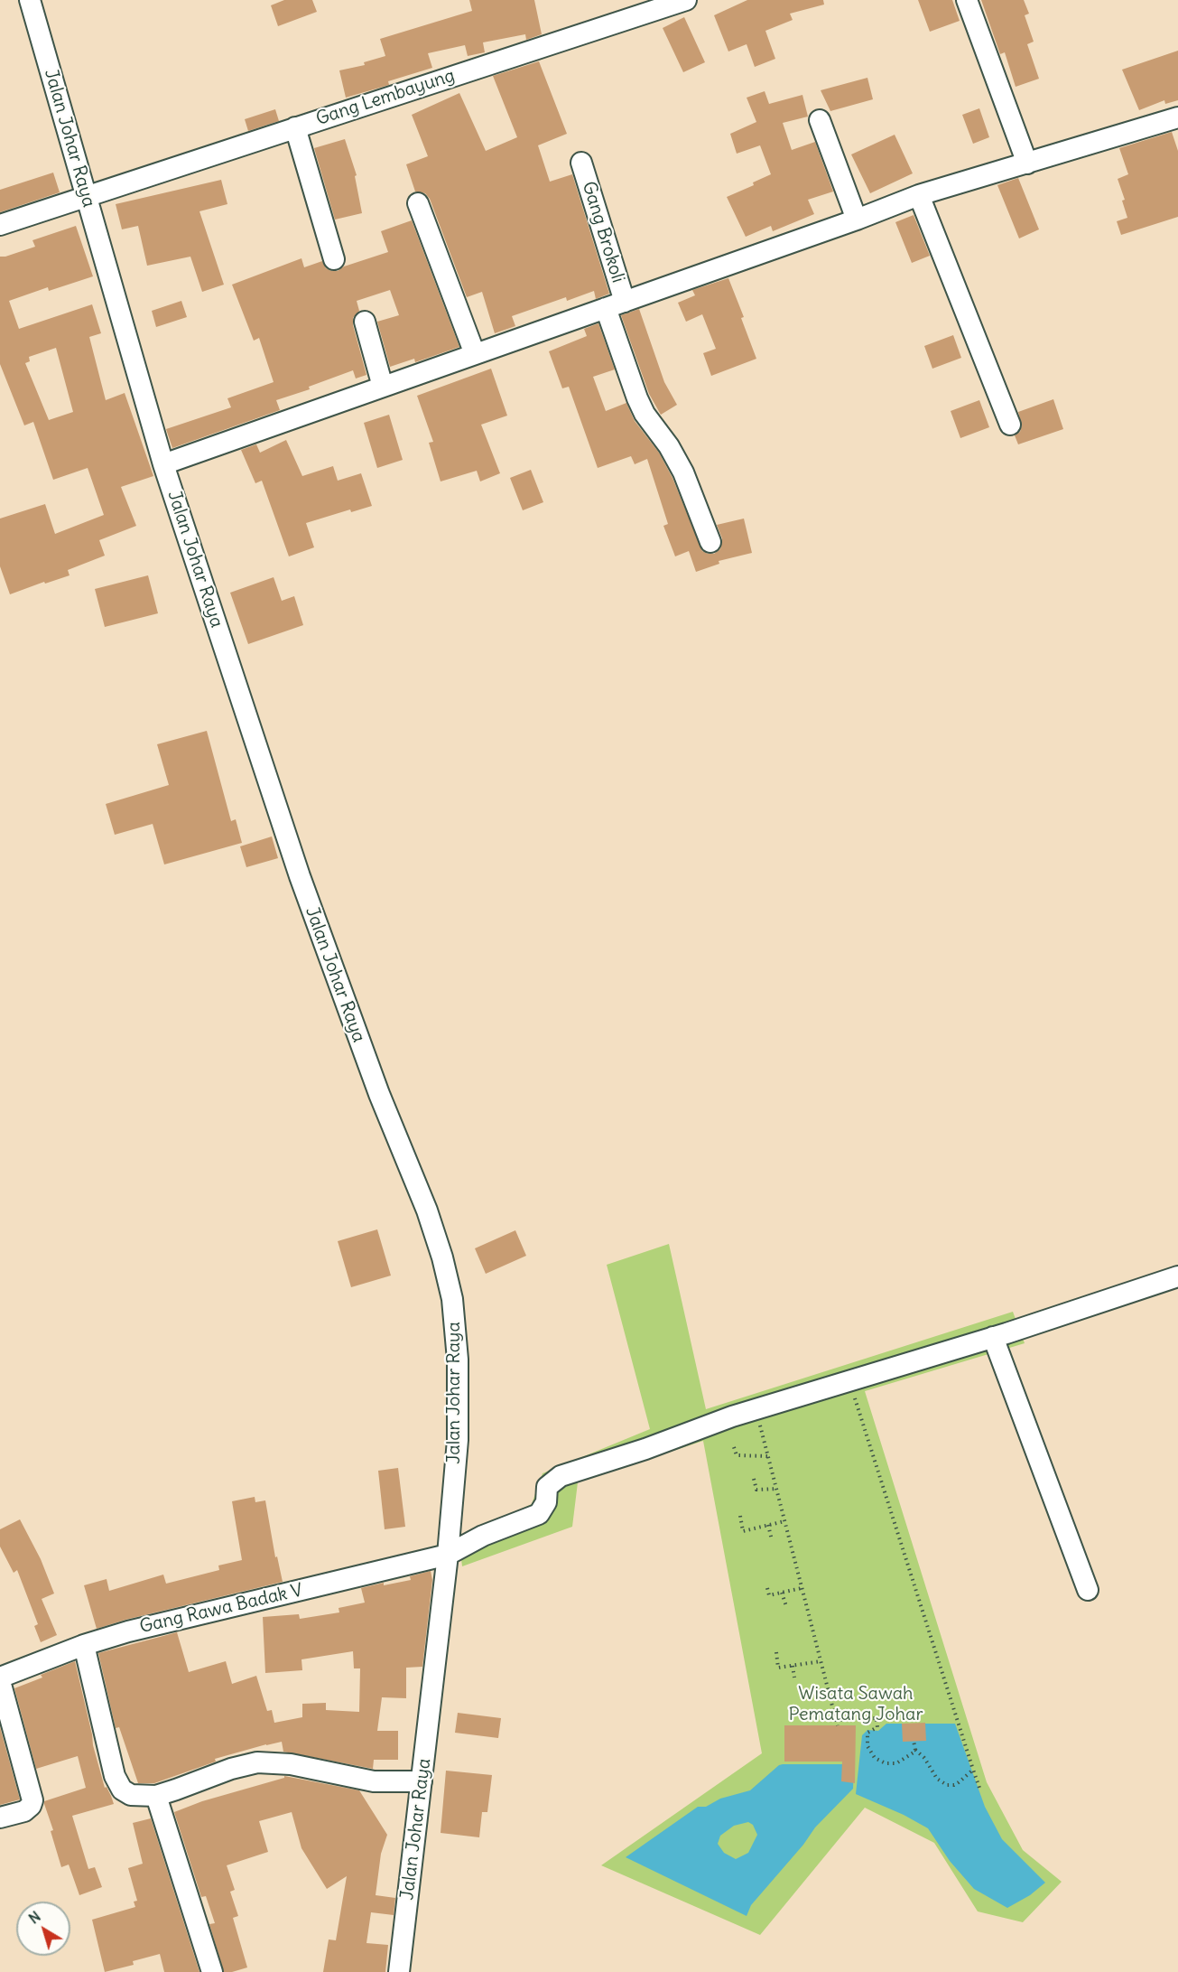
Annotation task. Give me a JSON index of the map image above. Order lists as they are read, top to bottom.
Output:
{
  "streets": {
    "street": [
      "Gang Lembayung",
      "Jalan Johar Raya",
      "Gang Brokoli",
      "Gang Rawa Badak V"
    ]
  },
  "crossings": [
    ["Gang Lembayung", "Jalan Johar Raya"],
    ["Jalan Johar Raya", "Gang Rawa Badak V"]
  ],
  "parks": ["Wisata Sawah Pematang Johar"],
  "north": "top left"
}
